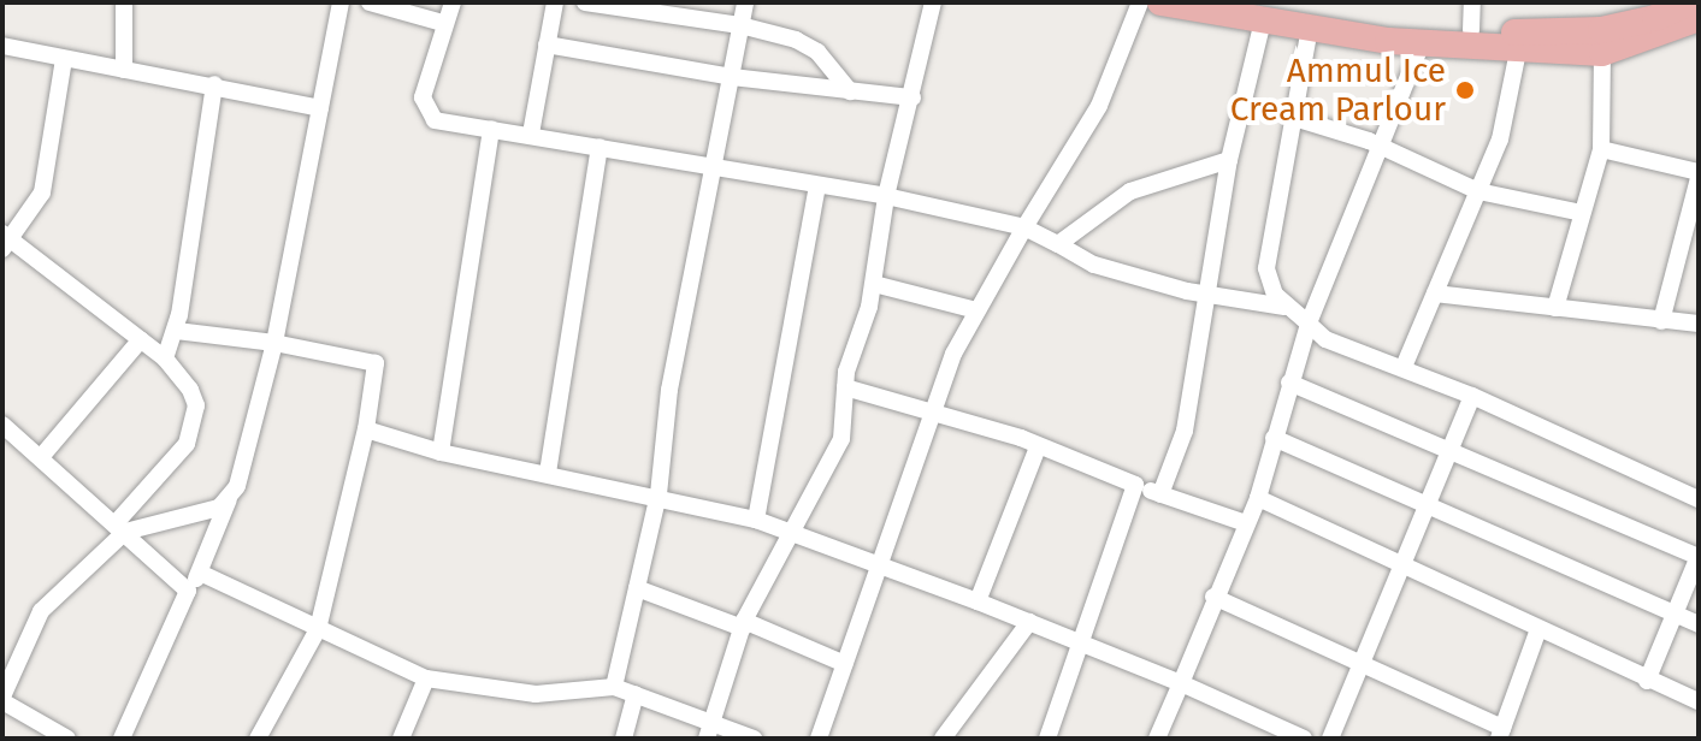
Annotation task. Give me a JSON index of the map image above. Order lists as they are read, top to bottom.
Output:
{
  "places": ["Ammul Ice Cream Parlour"]
}
